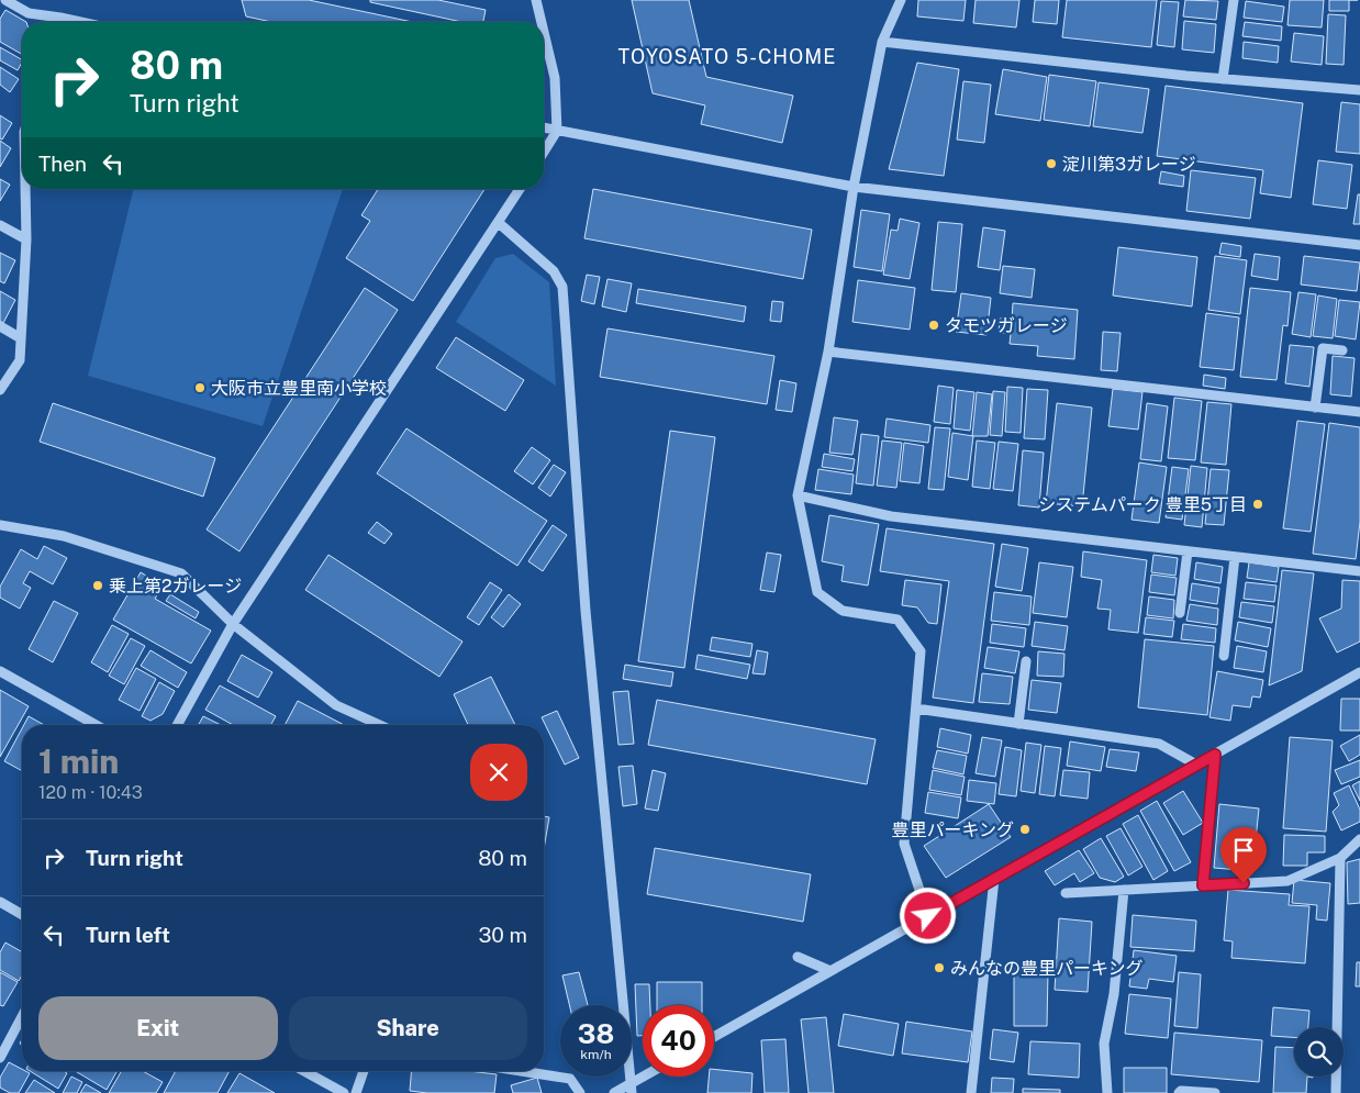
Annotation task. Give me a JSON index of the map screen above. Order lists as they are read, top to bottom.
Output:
{
  "districts": ["TOYOSATO 5-CHOME"],
  "places": [
    "淀川第3ガレージ",
    "タモツガレージ",
    "大阪市立豊里南小学校",
    "システムパーク 豊里5丁目",
    "乗上第2ガレージ",
    "豊里パーキング",
    "みんなの豊里パーキング"
  ],
  "page": {
    "turn": ["80 m", "Turn right"],
    "then": "Then",
    "heading": ["1 min", "120 m · 10:43"],
    "list": [
      {
        "name": "Turn right",
        "value": "80 m"
      },
      {
        "name": "Turn left",
        "value": "30 m"
      }
    ],
    "buttons": ["Exit", "Share"],
    "speed": "38 km/h",
    "limit": "40"
  }
}
